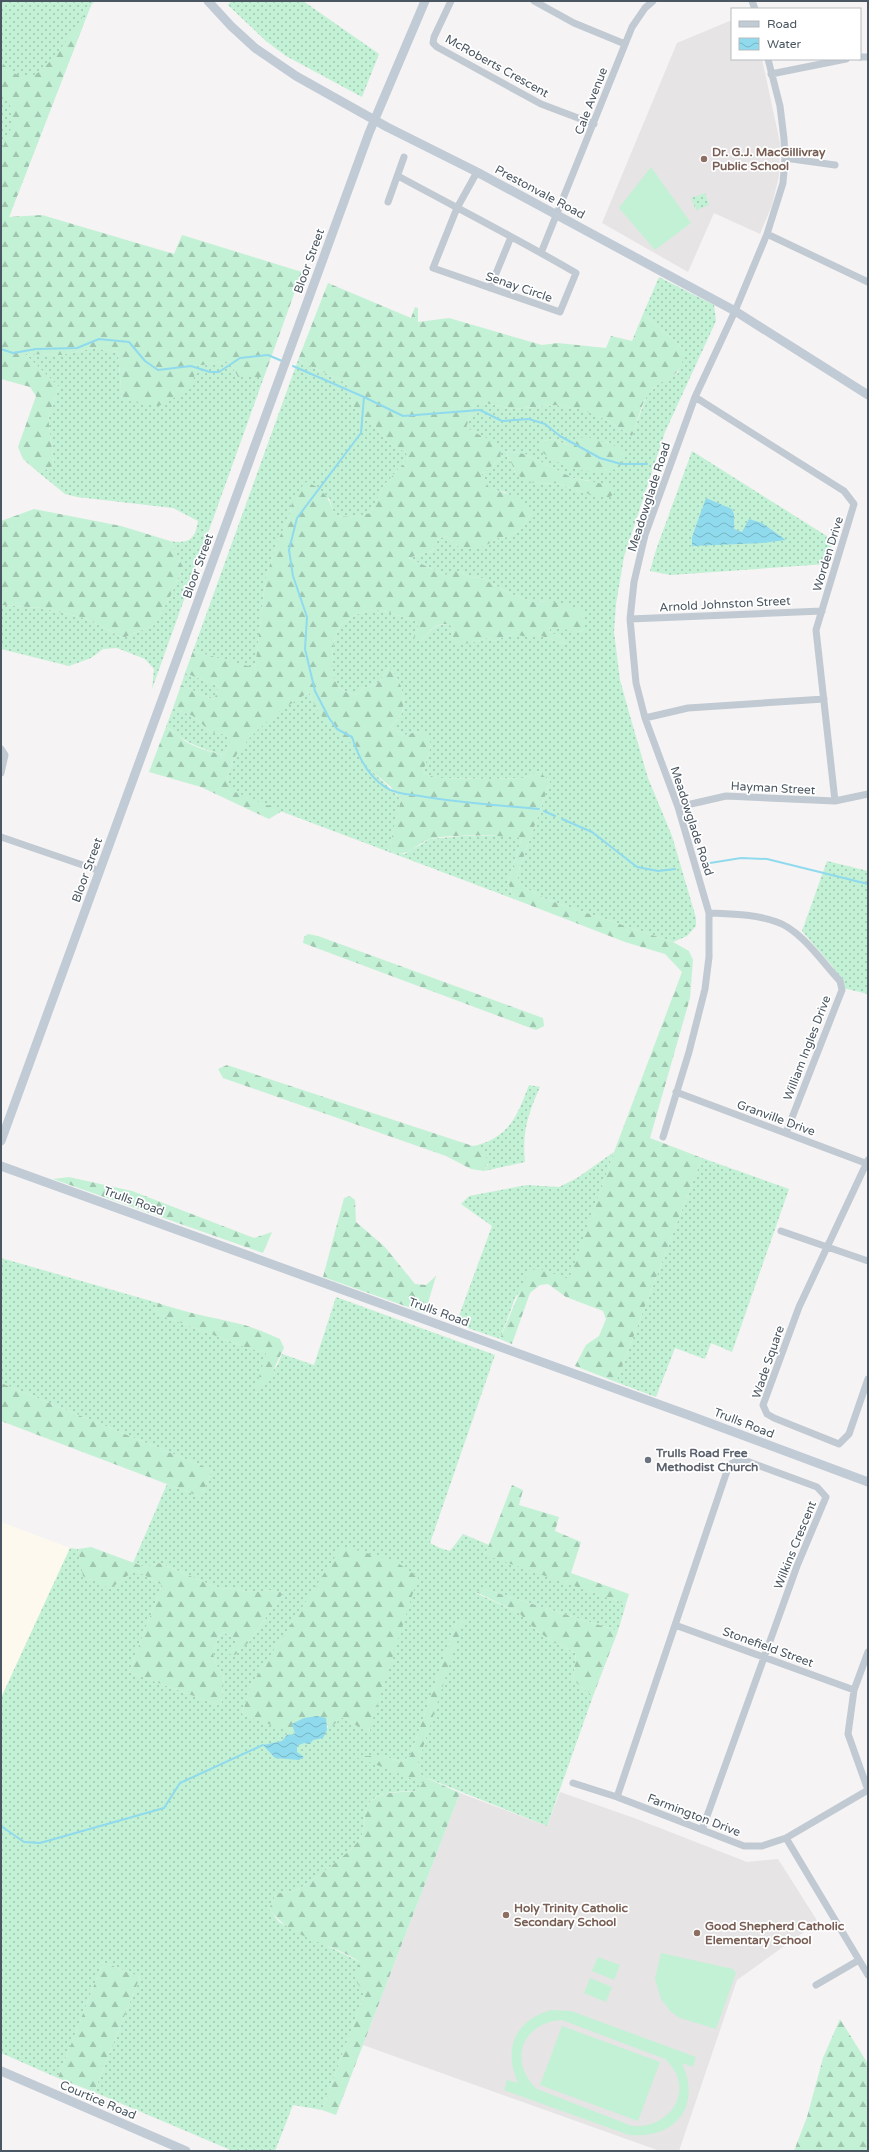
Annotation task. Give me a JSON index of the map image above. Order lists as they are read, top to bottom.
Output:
{
  "streets": {
    "street": [
      "McRoberts Crescent",
      "Cale Avenue",
      "Prestonvale Road",
      "Bloor Street",
      "Senay Circle",
      "Meadowglade Road",
      "Worden Drive",
      "Arnold Johnston Street",
      "Hayman Street",
      "William Ingles Drive",
      "Granville Drive",
      "Trulls Road",
      "Wade Square",
      "Wilkins Crescent",
      "Stonefield Street",
      "Farmington Drive",
      "Courtice Road"
    ]
  },
  "crossings": [
    ["McRoberts Crescent", "Cale Avenue"],
    ["Cale Avenue", "Prestonvale Road"],
    ["Cale Avenue", "Senay Circle"],
    ["Prestonvale Road", "Bloor Street"],
    ["Prestonvale Road", "Senay Circle"],
    ["Prestonvale Road", "Meadowglade Road"],
    ["Meadowglade Road", "Worden Drive"],
    ["Meadowglade Road", "Arnold Johnston Street"],
    ["Meadowglade Road", "Hayman Street"],
    ["Meadowglade Road", "William Ingles Drive"],
    ["Meadowglade Road", "Granville Drive"],
    ["Worden Drive", "Arnold Johnston Street"],
    ["Worden Drive", "Hayman Street"],
    ["William Ingles Drive", "Granville Drive"],
    ["Granville Drive", "Wade Square"],
    ["Wilkins Crescent", "Stonefield Street"],
    ["Wilkins Crescent", "Farmington Drive"]
  ],
  "places": [
    "Dr. G.J. MacGillivray Public School",
    "Trulls Road Free Methodist Church",
    "Holy Trinity Catholic Secondary School",
    "Good Shepherd Catholic Elementary School"
  ],
  "legend": ["Road", "Water"]
}
